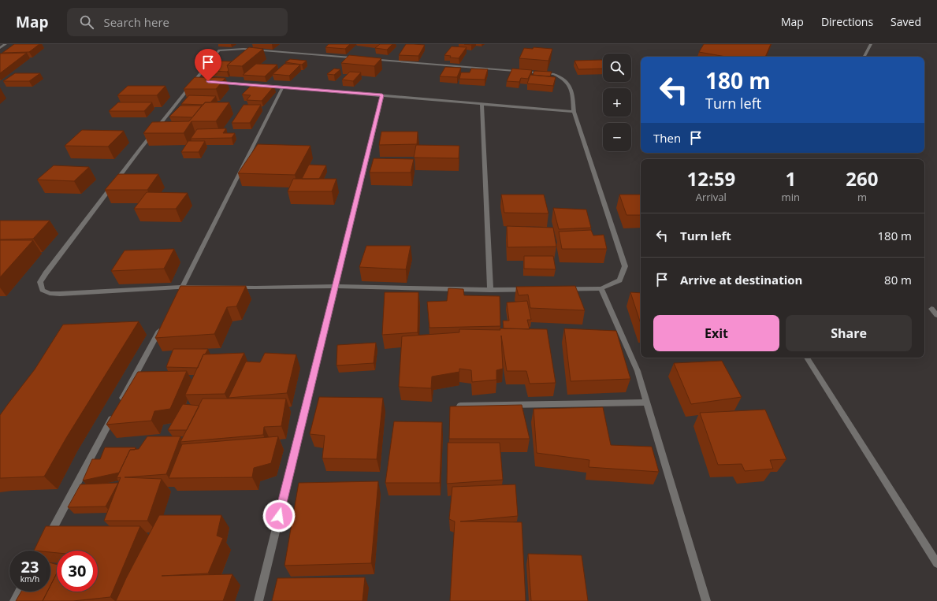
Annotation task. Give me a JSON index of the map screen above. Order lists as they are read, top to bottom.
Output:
{
  "page": {
    "header": "Map",
    "search": "Search here",
    "nav": ["Map", "Directions", "Saved"],
    "map_buttons": ["+", "−"],
    "turn": ["180 m", "Turn left"],
    "then": "Then",
    "eta": [
      "12:59",
      "Arrival",
      "1",
      "min",
      "260",
      "m"
    ],
    "list": [
      {
        "name": "Turn left",
        "value": "180 m"
      },
      {
        "name": "Arrive at destination",
        "value": "80 m"
      }
    ],
    "buttons": ["Exit", "Share"],
    "speed": "23 km/h",
    "limit": "30"
  }
}
